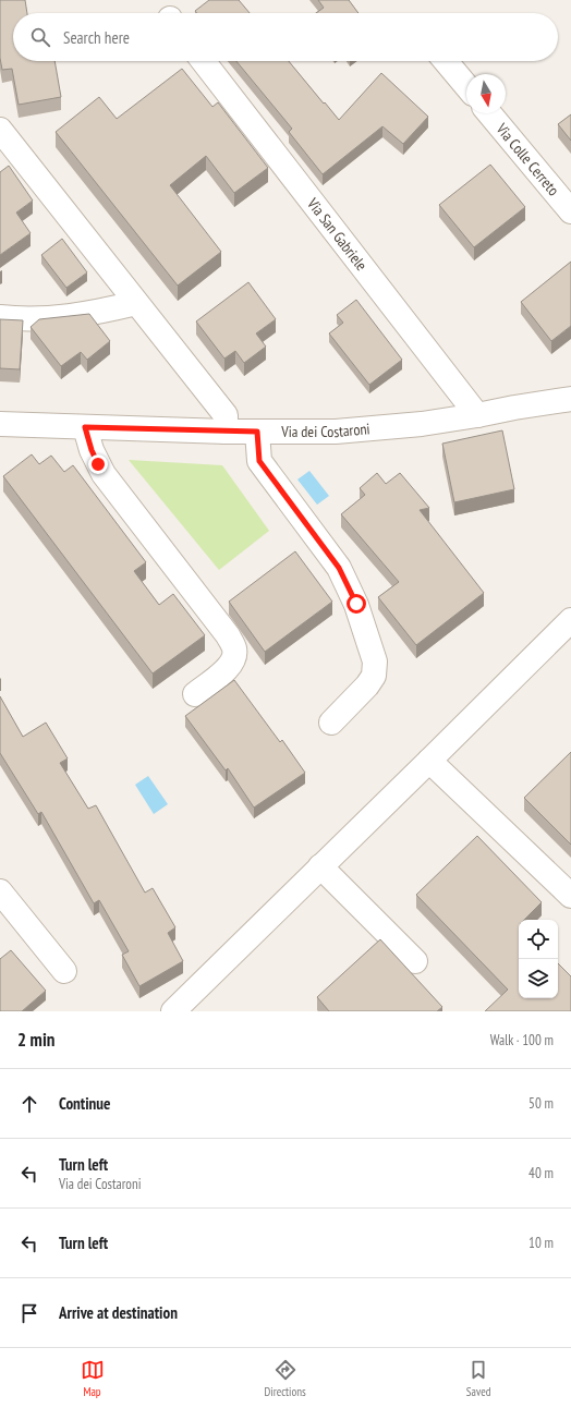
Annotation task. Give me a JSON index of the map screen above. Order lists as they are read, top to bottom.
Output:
{
  "streets": {
    "street": ["Via Colle Cerreto", "Via San Gabriele", "Via dei Costaroni"]
  },
  "crossings": [
    ["Via San Gabriele", "Via dei Costaroni"]
  ],
  "north": "bottom",
  "page": {
    "search": "Search here",
    "heading": ["2 min", "Walk · 100 m"],
    "list": [
      ["Continue", "50 m"],
      ["Turn left", "Via dei Costaroni", "40 m"],
      ["Turn left", "10 m"],
      "Arrive at destination"
    ],
    "nav": ["Map", "Directions", "Saved"]
  }
}
